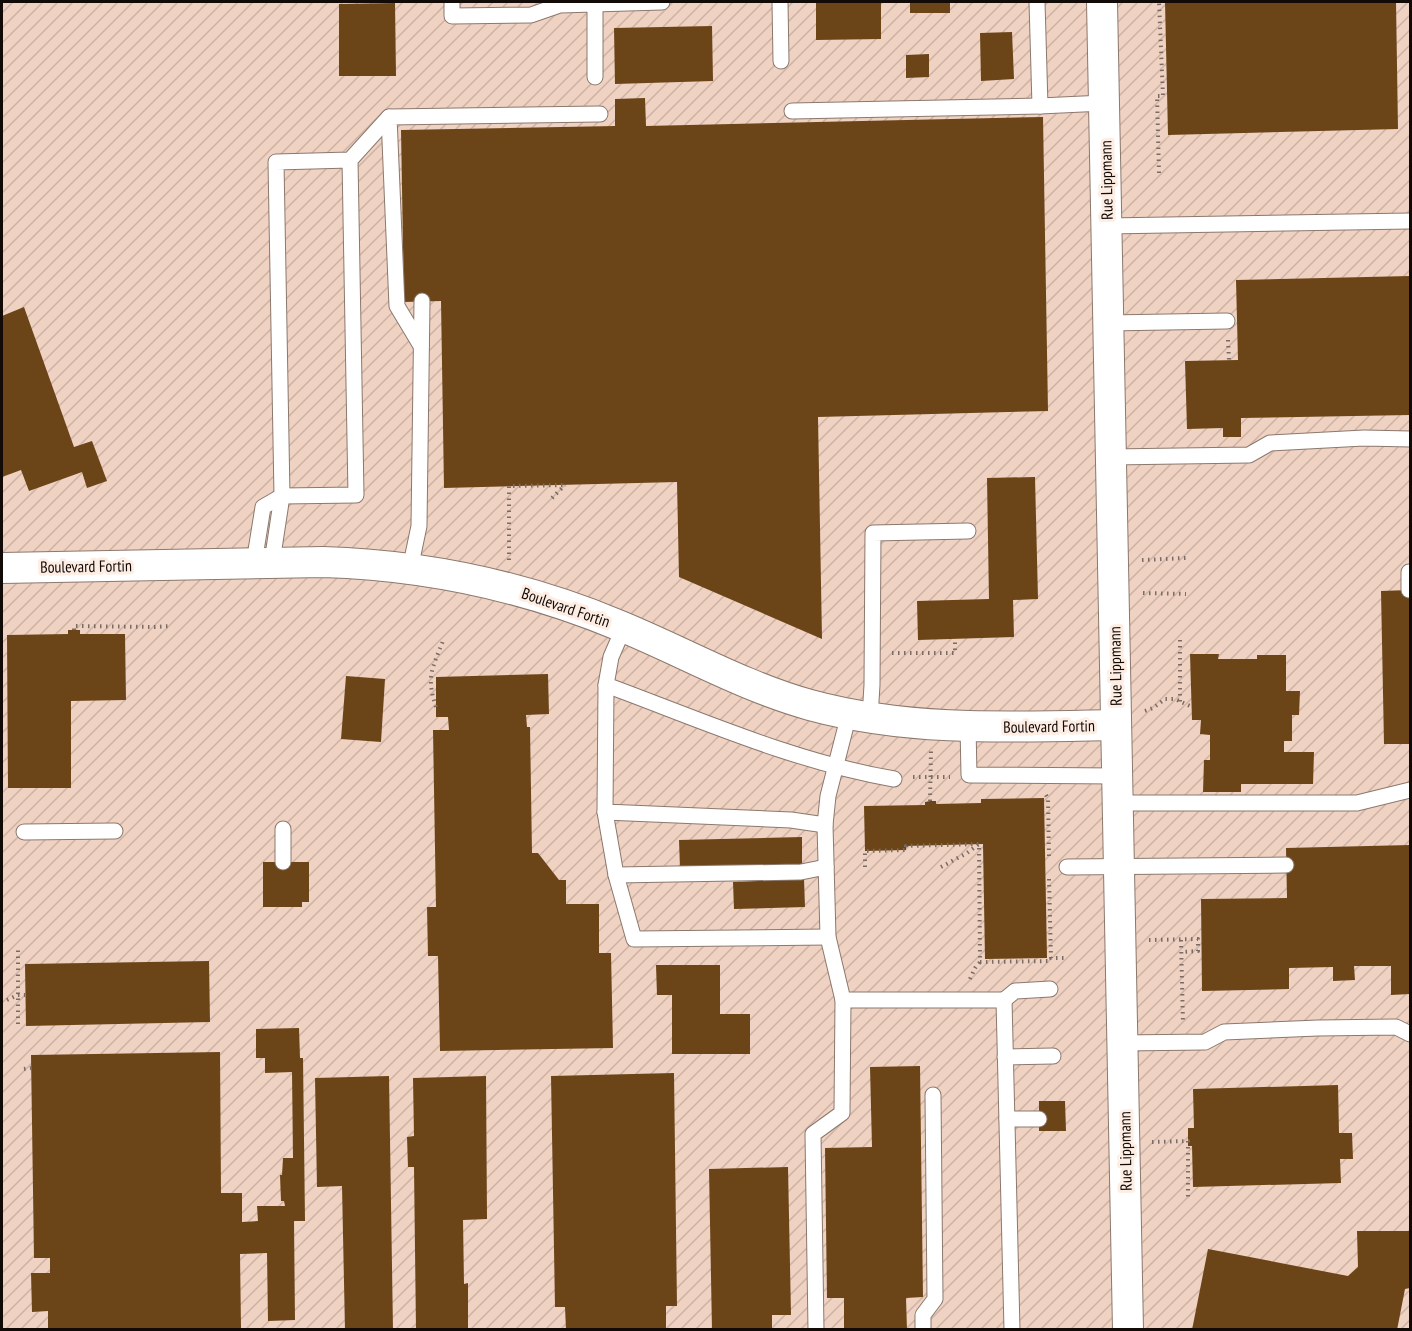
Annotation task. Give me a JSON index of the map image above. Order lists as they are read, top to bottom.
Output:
{
  "streets": {
    "street": ["Rue Lippmann", "Boulevard Fortin"]
  },
  "crossings": [
    ["Rue Lippmann", "Boulevard Fortin"]
  ]
}
